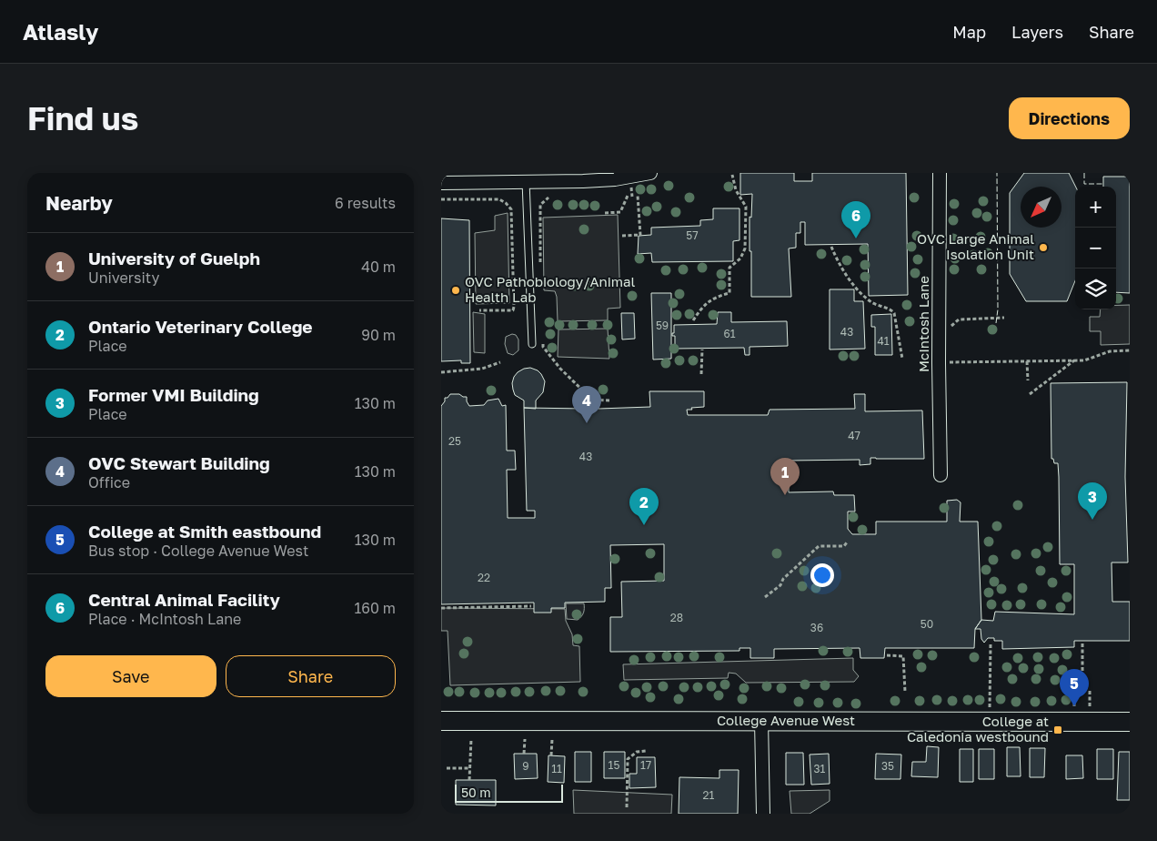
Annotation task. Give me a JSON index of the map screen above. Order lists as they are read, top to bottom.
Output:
{
  "streets": {
    "main road": ["College Avenue West"],
    "street": ["McIntosh Lane"]
  },
  "places": {
    "other": ["OVC Large Animal Isolation Unit", "OVC Pathobiology/Animal Health Lab"],
    "transit": ["College at Caledonia westbound"]
  },
  "house_numbers": [
    "57",
    "59",
    "43",
    "61",
    "41",
    "47",
    "25",
    "43",
    "22",
    "28",
    "50",
    "36",
    "15",
    "17",
    "9",
    "35",
    "11",
    "31",
    "21"
  ],
  "scale_bar": "50 m",
  "north": "bottom left",
  "page": {
    "header": "Atlasly",
    "nav": ["Map", "Layers", "Share"],
    "buttons": [
      "Directions",
      ["Save", "Share"]
    ],
    "title": "Find us",
    "heading": ["Nearby", "6 results"],
    "map_buttons": ["+", "−"],
    "pins": [
      "6",
      "4",
      "1",
      "3",
      "2",
      "5"
    ],
    "list": [
      {
        "mark": "1",
        "name": "University of Guelph",
        "note": "University",
        "value": "40 m"
      },
      {
        "mark": "2",
        "name": "Ontario Veterinary College",
        "note": "Place",
        "value": "90 m"
      },
      {
        "mark": "3",
        "name": "Former VMI Building",
        "note": "Place",
        "value": "130 m"
      },
      {
        "mark": "4",
        "name": "OVC Stewart Building",
        "note": "Office",
        "value": "130 m"
      },
      {
        "mark": "5",
        "name": "College at Smith eastbound",
        "note": "Bus stop · College Avenue West",
        "value": "130 m"
      },
      {
        "mark": "6",
        "name": "Central Animal Facility",
        "note": "Place · McIntosh Lane",
        "value": "160 m"
      }
    ],
    "scale": "50 m"
  }
}
